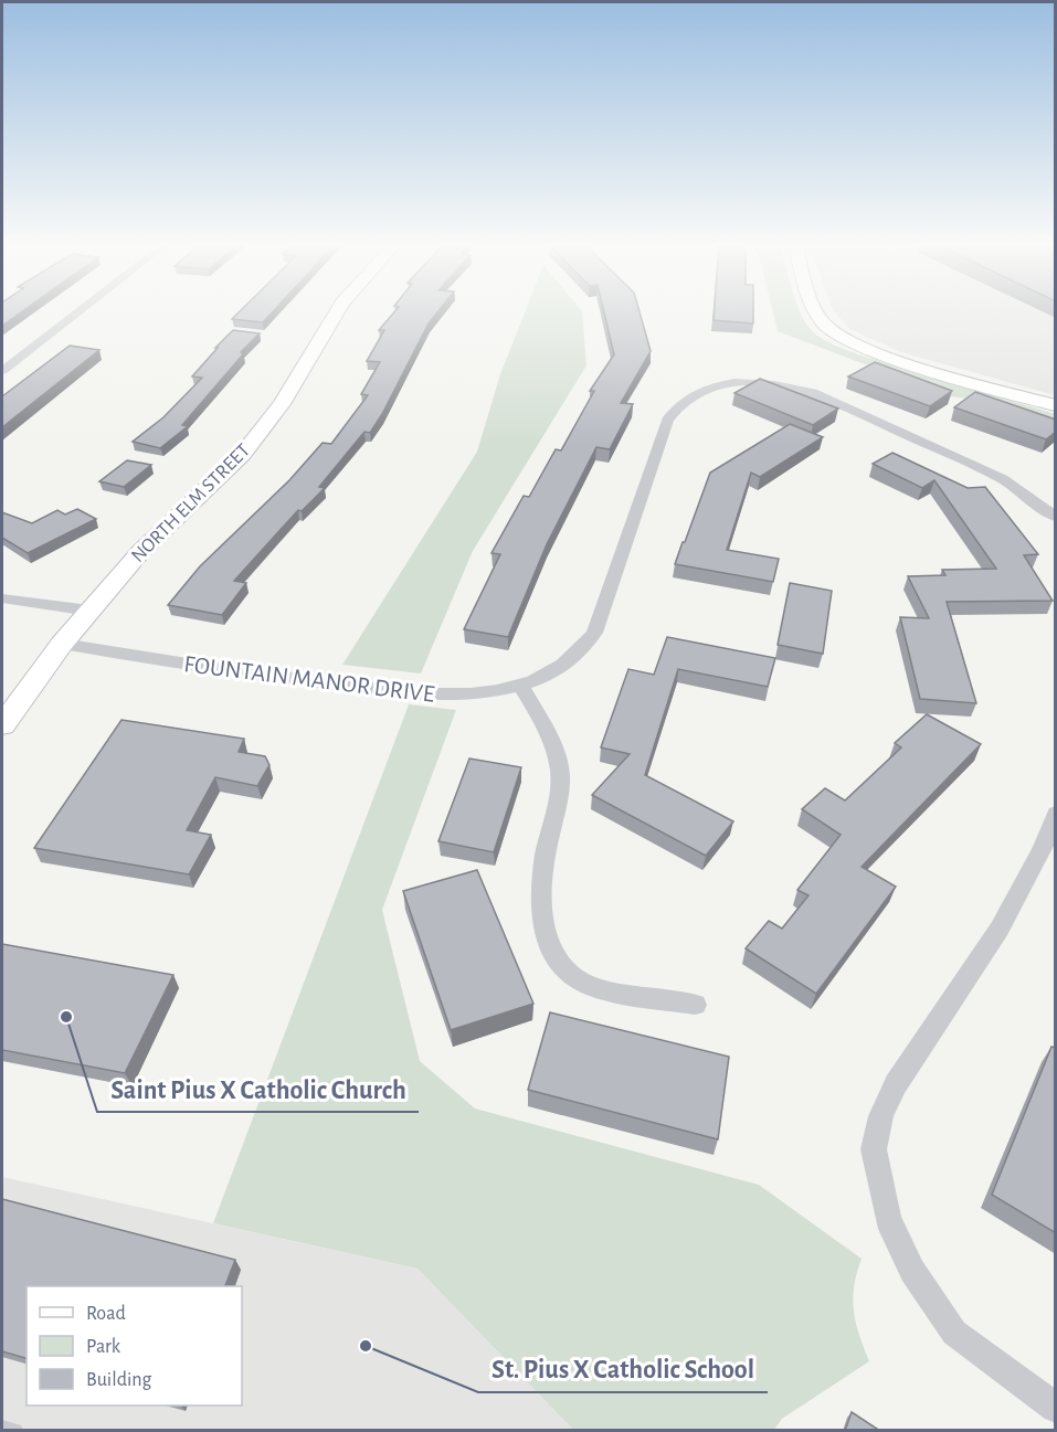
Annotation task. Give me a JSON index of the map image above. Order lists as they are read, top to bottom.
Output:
{
  "streets": {
    "main road": ["NORTH ELM STREET"],
    "street": ["FOUNTAIN MANOR DRIVE"]
  },
  "crossings": [
    ["NORTH ELM STREET", "FOUNTAIN MANOR DRIVE"]
  ],
  "places": ["Saint Pius X Catholic Church", "St. Pius X Catholic School"],
  "legend": ["Road", "Park", "Building"]
}
